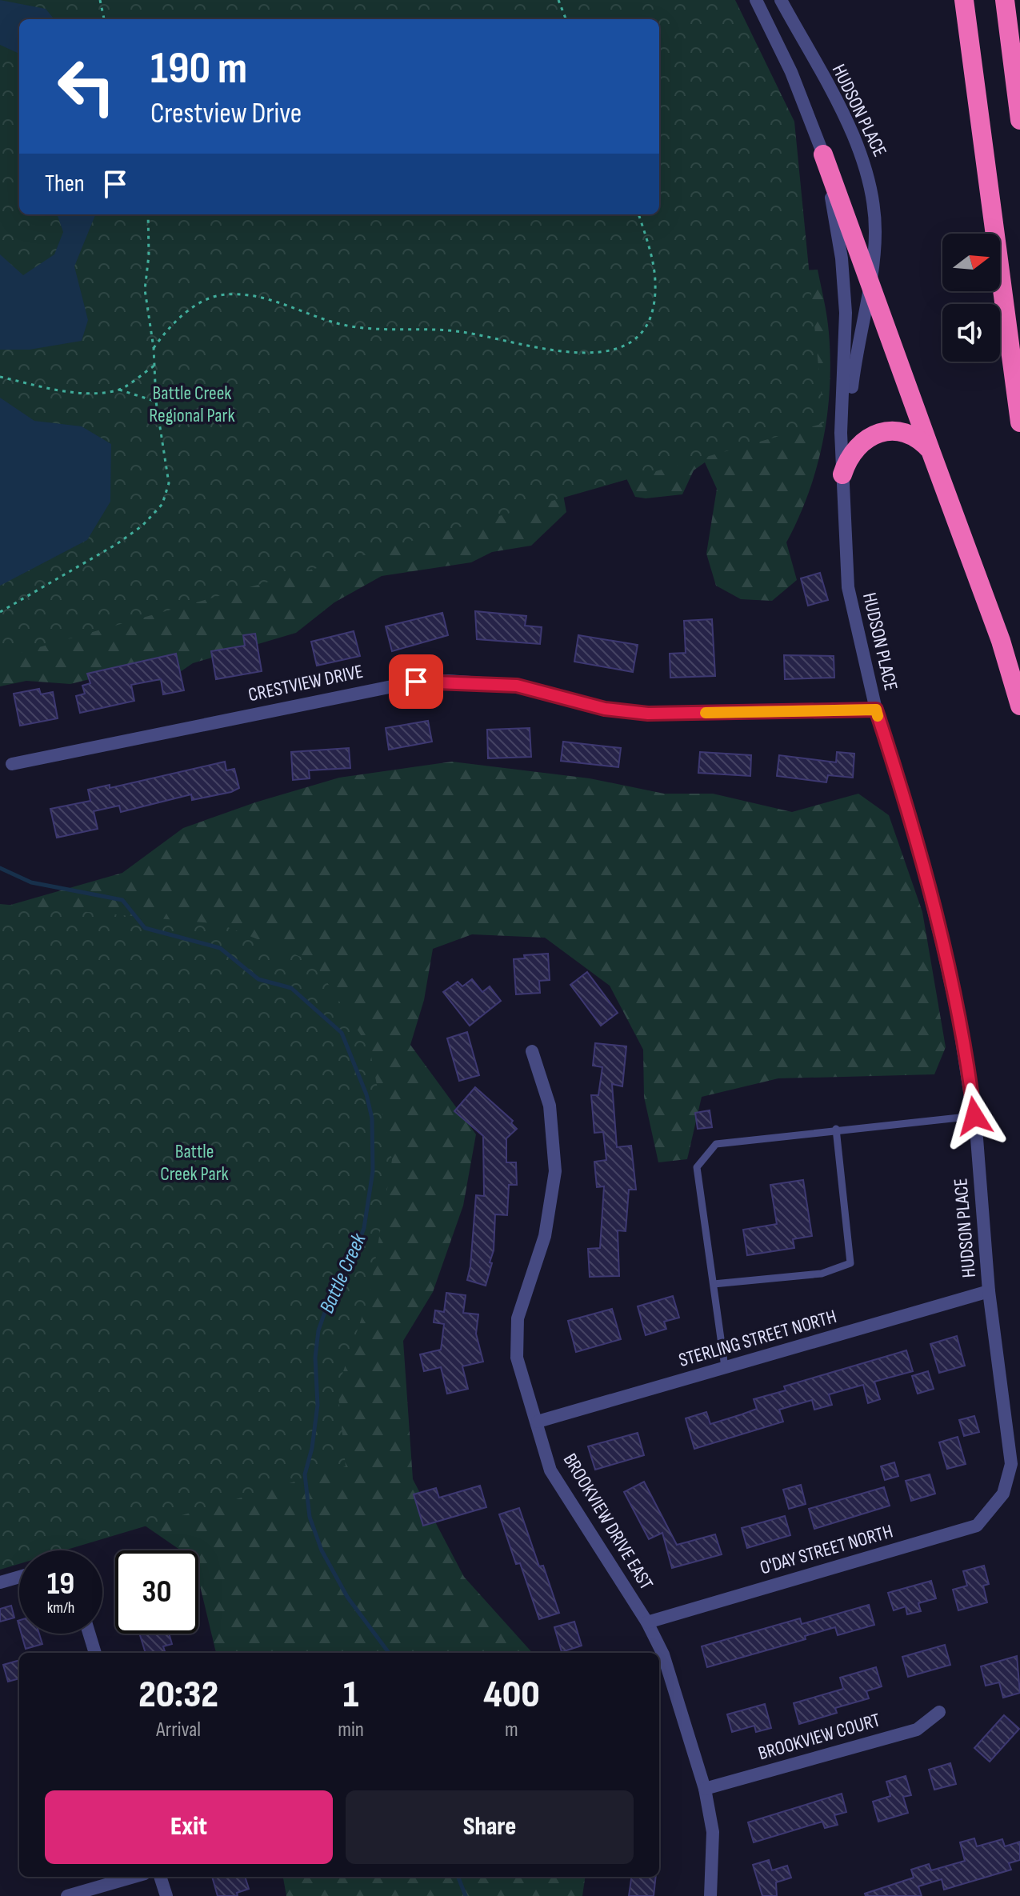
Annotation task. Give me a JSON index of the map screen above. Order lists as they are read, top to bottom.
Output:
{
  "streets": {
    "street": [
      "HUDSON PLACE",
      "CRESTVIEW DRIVE",
      "STERLING STREET NORTH",
      "BROOKVIEW DRIVE EAST",
      "O'DAY STREET NORTH",
      "BROOKVIEW COURT"
    ]
  },
  "crossings": [
    ["HUDSON PLACE", "CRESTVIEW DRIVE"],
    ["HUDSON PLACE", "STERLING STREET NORTH"],
    ["HUDSON PLACE", "O'DAY STREET NORTH"],
    ["STERLING STREET NORTH", "BROOKVIEW DRIVE EAST"],
    ["BROOKVIEW DRIVE EAST", "O'DAY STREET NORTH"],
    ["BROOKVIEW DRIVE EAST", "BROOKVIEW COURT"]
  ],
  "water": ["Battle Creek"],
  "parks": ["Battle Creek Regional Park", "Battle Creek Park"],
  "north": "right",
  "page": {
    "turn": ["190 m", "Crestview Drive"],
    "then": "Then",
    "speed": "19 km/h",
    "limit": "30",
    "eta": [
      "20:32",
      "Arrival",
      "1",
      "min",
      "400",
      "m"
    ],
    "buttons": ["Exit", "Share"]
  }
}
